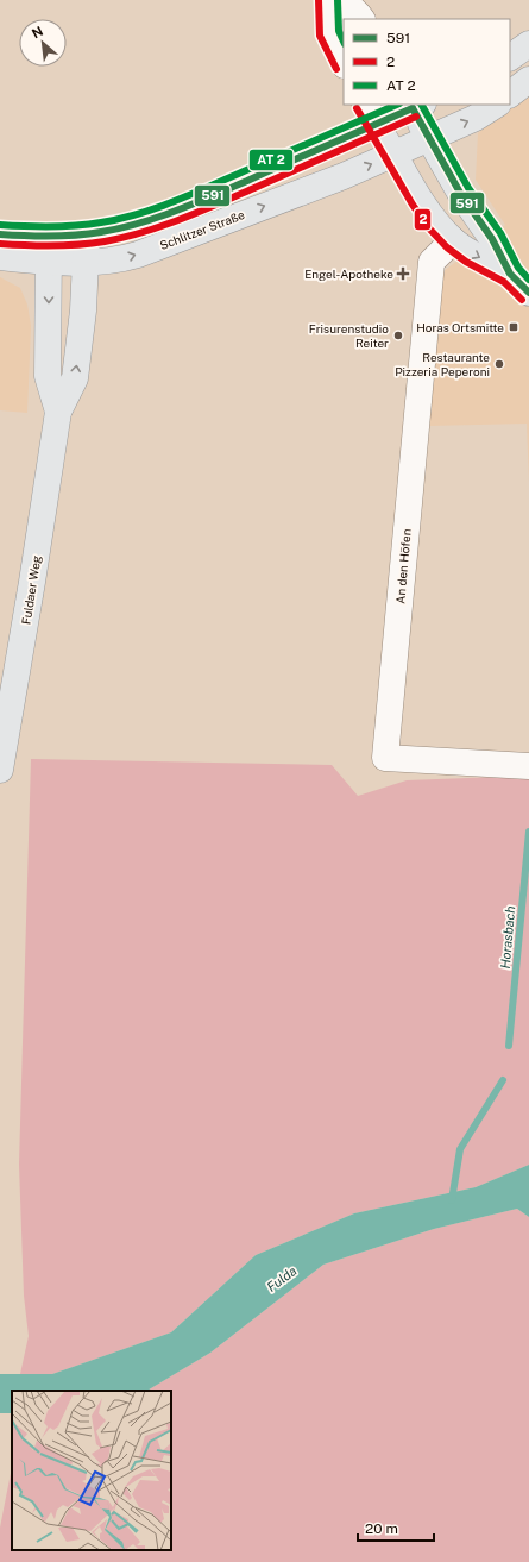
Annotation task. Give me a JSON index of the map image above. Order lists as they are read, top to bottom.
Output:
{
  "streets": {
    "main road": ["Schlitzer Straße", "Fuldaer Weg"],
    "street": ["An den Höfen"]
  },
  "crossings": [
    ["Schlitzer Straße", "Fuldaer Weg"]
  ],
  "water": ["Horasbach", "Fulda"],
  "places": {
    "health": ["Engel-Apotheke"],
    "transit": ["Horas Ortsmitte"],
    "other": ["Frisurenstudio Reiter", "Restaurante Pizzeria Peperoni"]
  },
  "lines": ["transit line 2", "transit line 591"],
  "legend": ["591", "2", "AT 2"],
  "scale_bar": "20 m",
  "north": "top left"
}
